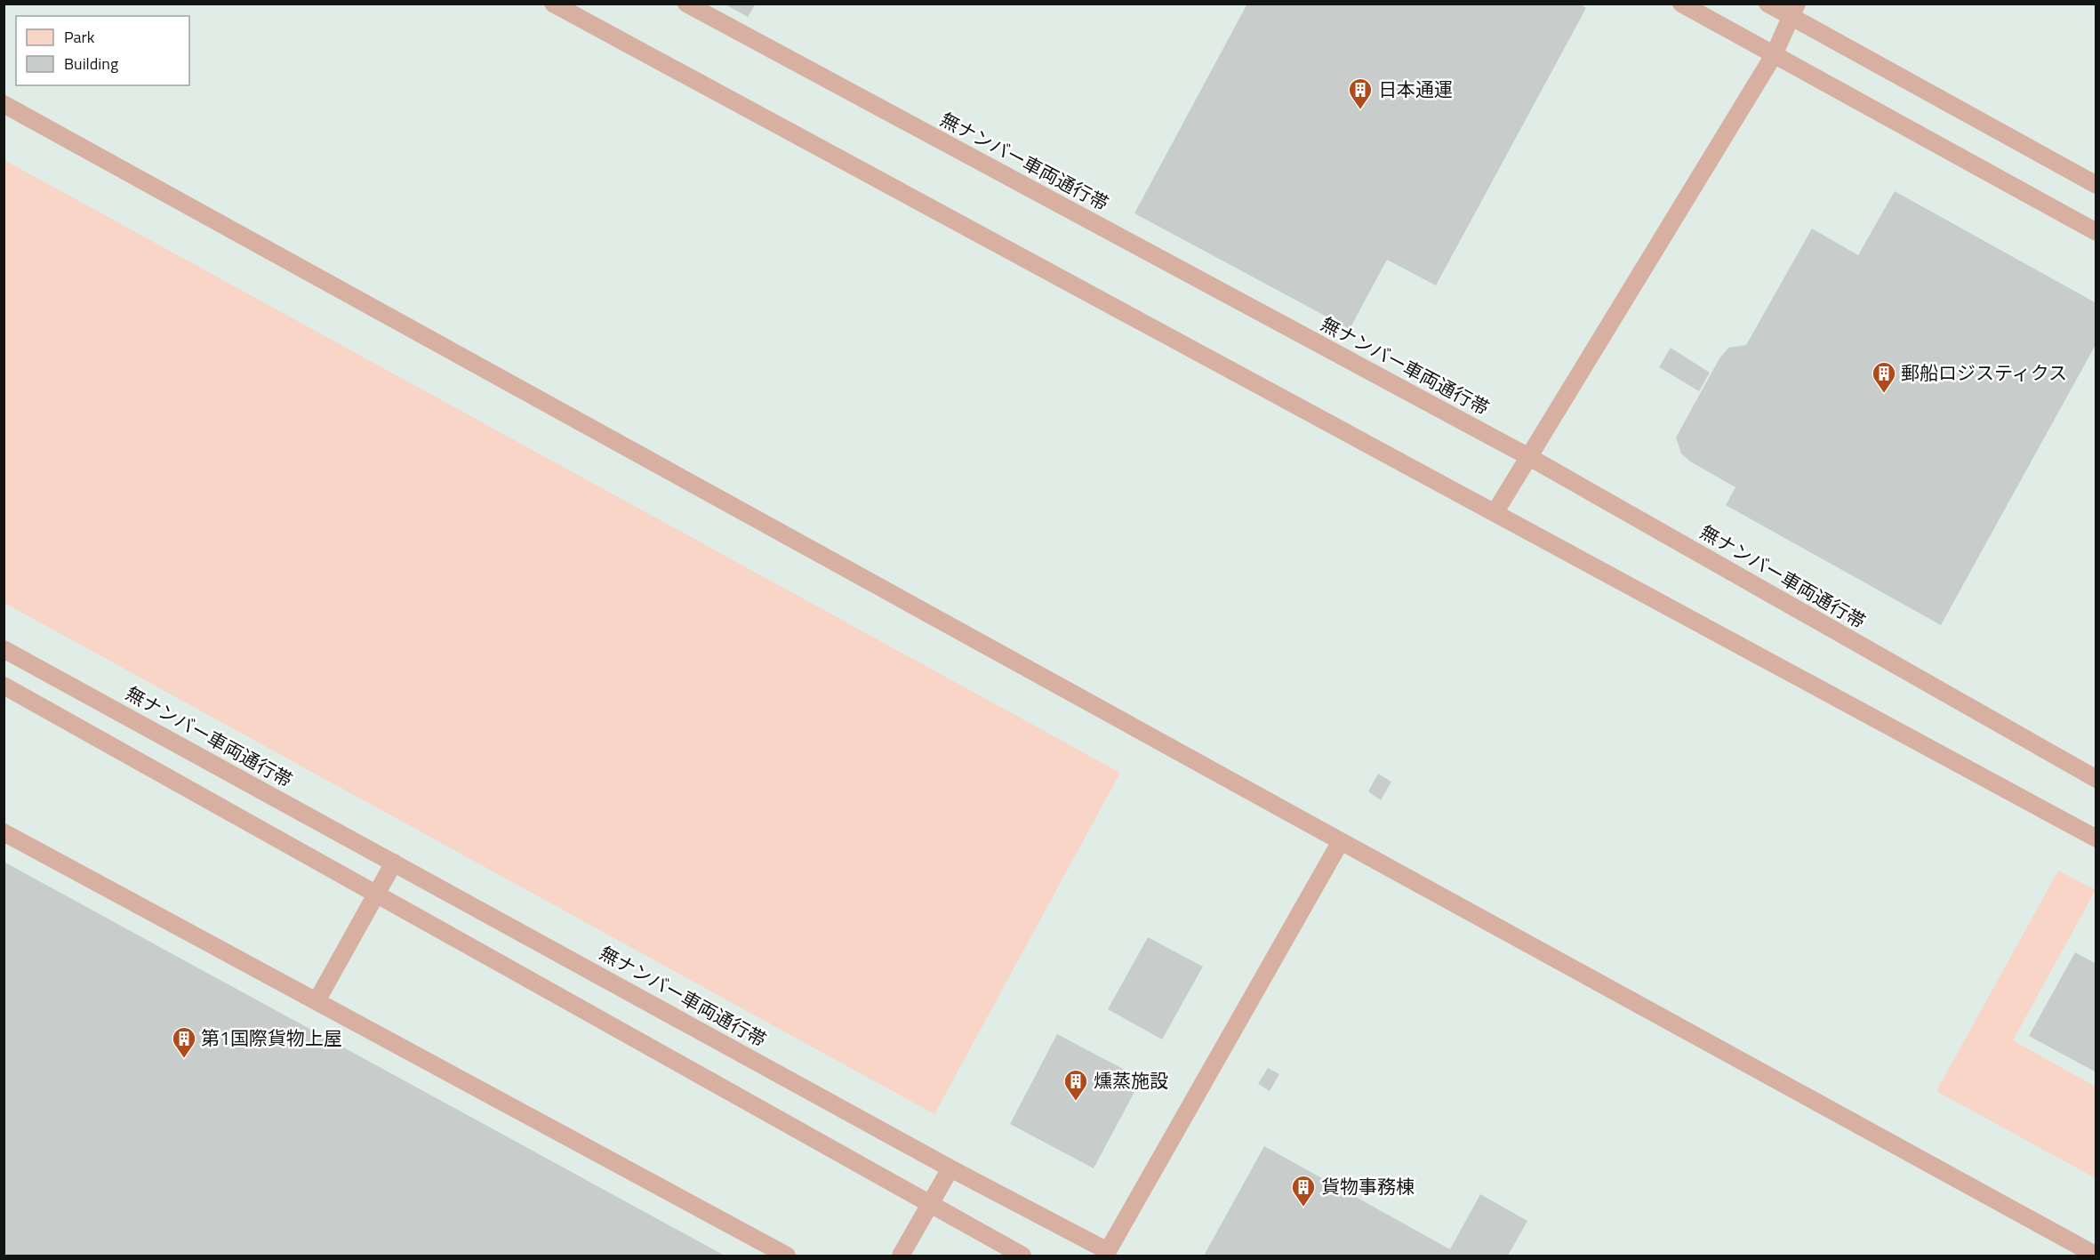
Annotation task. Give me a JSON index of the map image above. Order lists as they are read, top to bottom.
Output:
{
  "streets": {
    "lane": ["無ナンバー車両通行帯"]
  },
  "places": {
    "building": [
      "日本通運",
      "郵船ロジスティクス",
      "第1国際貨物上屋",
      "燻蒸施設",
      "貨物事務棟"
    ]
  },
  "legend": ["Park", "Building"]
}
